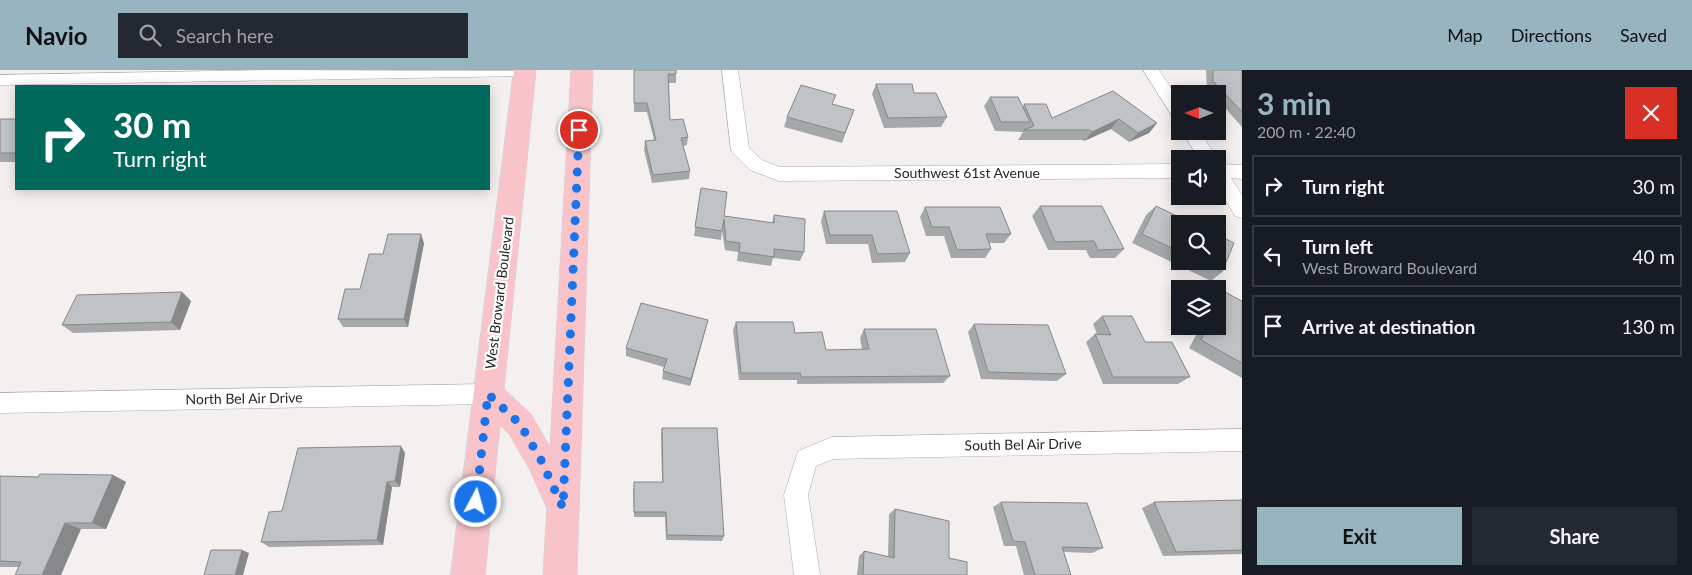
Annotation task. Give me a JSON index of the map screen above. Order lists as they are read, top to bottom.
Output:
{
  "streets": {
    "main road": ["West Broward Boulevard"],
    "street": ["Southwest 61st Avenue", "North Bel Air Drive", "South Bel Air Drive"]
  },
  "crossings": [
    ["West Broward Boulevard", "North Bel Air Drive"]
  ],
  "north": "left",
  "page": {
    "header": "Navio",
    "search": "Search here",
    "nav": ["Map", "Directions", "Saved"],
    "heading": ["3 min", "200 m · 22:40"],
    "turn": ["30 m", "Turn right"],
    "list": [
      {
        "name": "Turn right",
        "value": "30 m"
      },
      {
        "name": "Turn left",
        "note": "West Broward Boulevard",
        "value": "40 m"
      },
      {
        "name": "Arrive at destination",
        "value": "130 m"
      }
    ],
    "buttons": ["Exit", "Share"]
  }
}
